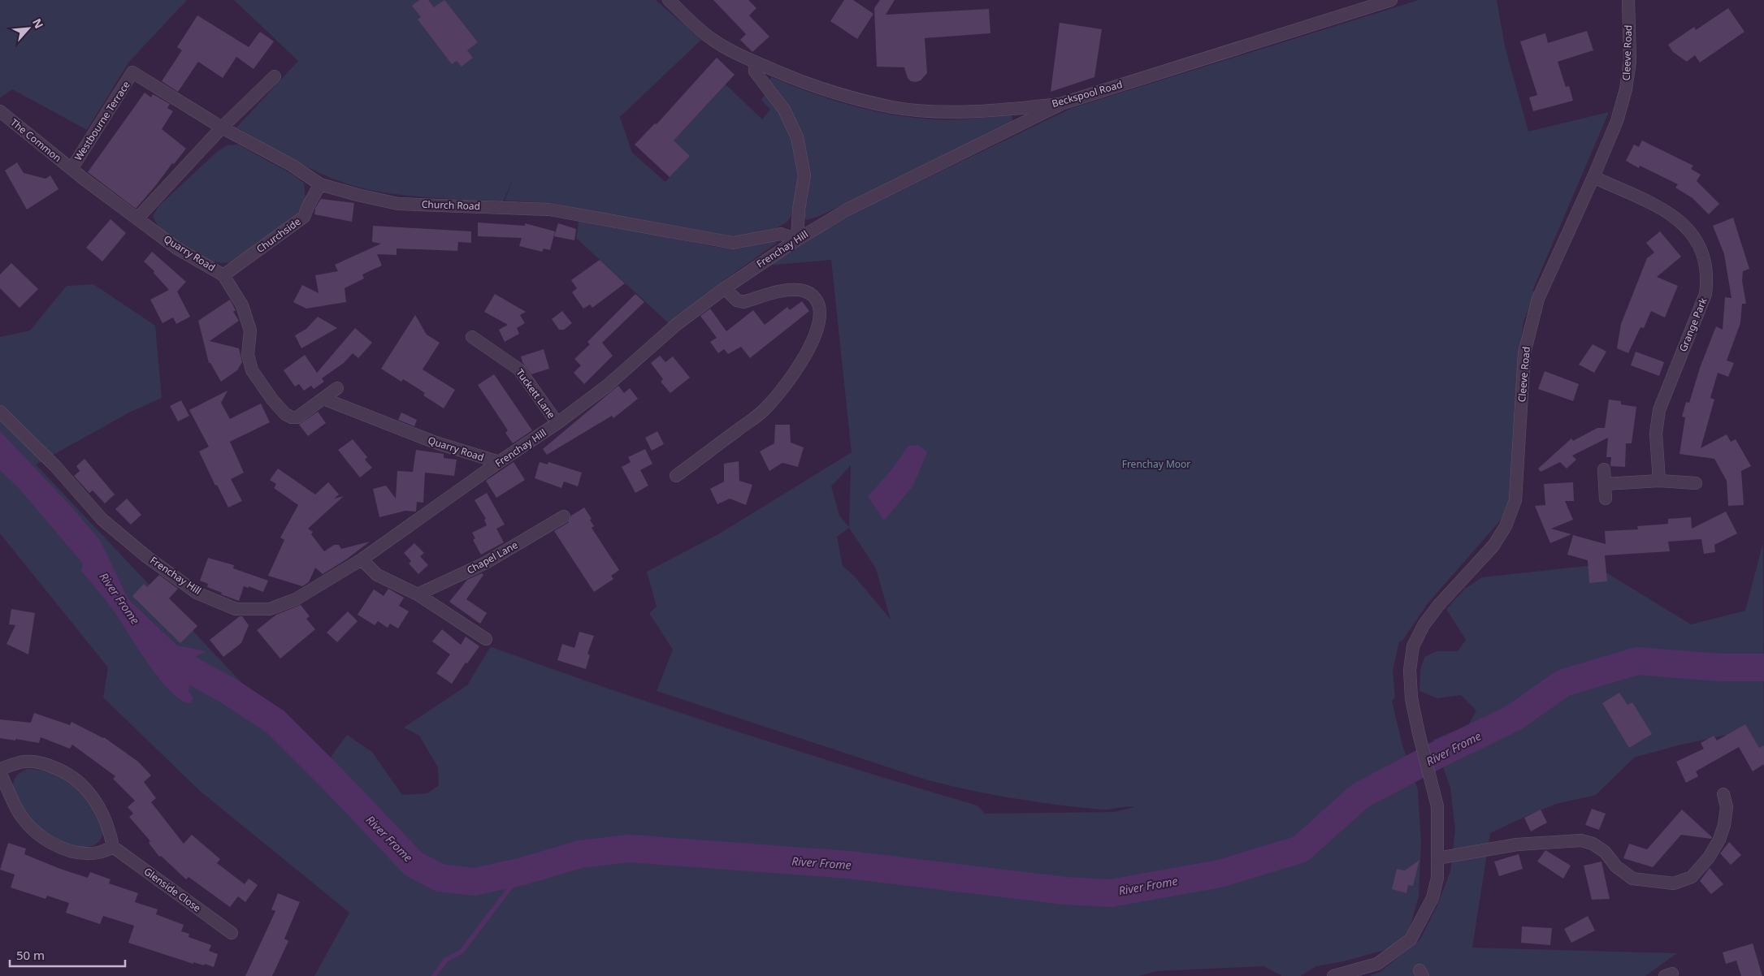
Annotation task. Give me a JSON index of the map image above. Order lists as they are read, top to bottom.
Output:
{
  "streets": {
    "street": [
      "Cleeve Road",
      "Beckspool Road",
      "Westbourne Terrace",
      "The Common",
      "Church Road",
      "Churchside",
      "Frenchay Hill",
      "Quarry Road",
      "Grange Park",
      "Tuckett Lane",
      "Chapel Lane",
      "Glenside Close"
    ]
  },
  "crossings": [
    ["Cleeve Road", "Grange Park"],
    ["Beckspool Road", "Frenchay Hill"],
    ["Westbourne Terrace", "The Common"],
    ["Westbourne Terrace", "Church Road"],
    ["Westbourne Terrace", "Quarry Road"],
    ["The Common", "Quarry Road"],
    ["Church Road", "Churchside"],
    ["Church Road", "Frenchay Hill"],
    ["Churchside", "Quarry Road"],
    ["Frenchay Hill", "Quarry Road"],
    ["Frenchay Hill", "Tuckett Lane"]
  ],
  "water": ["River Frome"],
  "parks": ["Frenchay Moor"],
  "scale_bar": "50 m",
  "north": "top right"
}
